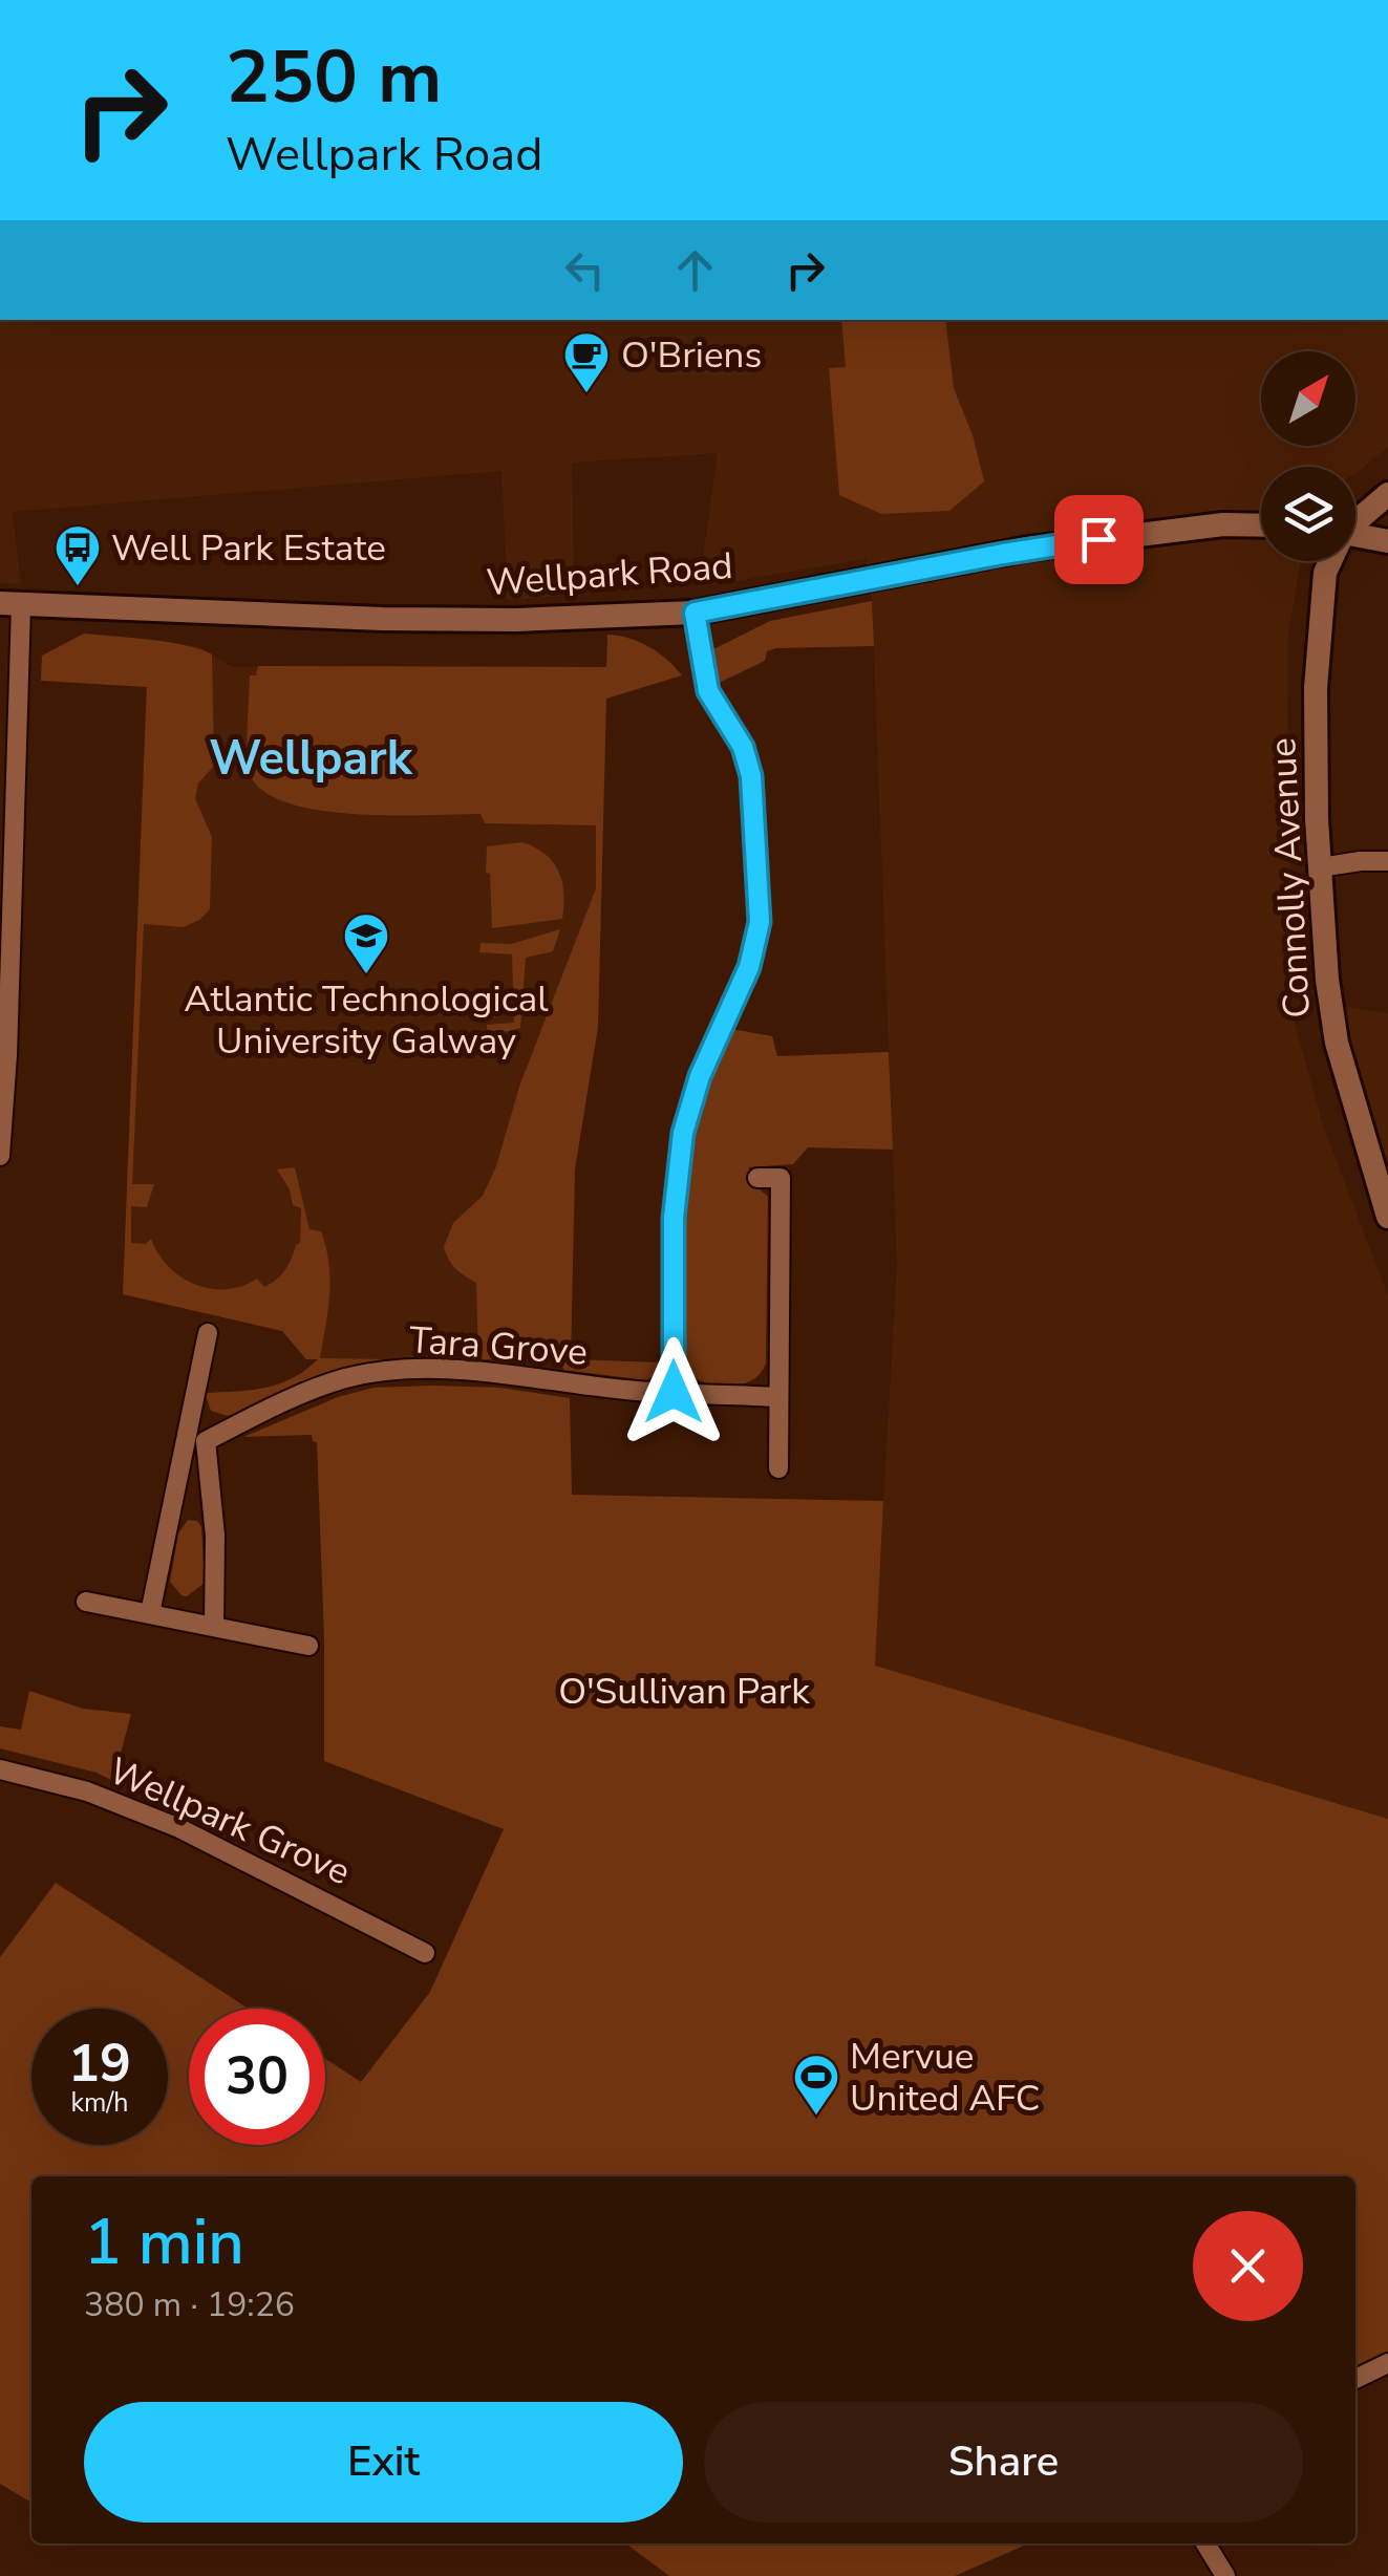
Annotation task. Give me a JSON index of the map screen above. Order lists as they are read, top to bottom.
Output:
{
  "streets": {
    "main road": ["Wellpark Road", "Connolly Avenue"],
    "street": ["Tara Grove", "Wellpark Grove"]
  },
  "districts": ["Wellpark"],
  "parks": ["O'Sullivan Park"],
  "places": {
    "cafe": ["O'Briens"],
    "bus stop": ["Well Park Estate"],
    "school or university": ["Atlantic Technological University Galway"],
    "sports": ["Mervue United AFC"]
  },
  "north": "top right",
  "page": {
    "turn": ["250 m", "Wellpark Road"],
    "speed": "19 km/h",
    "limit": "30",
    "heading": ["1 min", "380 m · 19:26"],
    "buttons": ["Exit", "Share"]
  }
}
